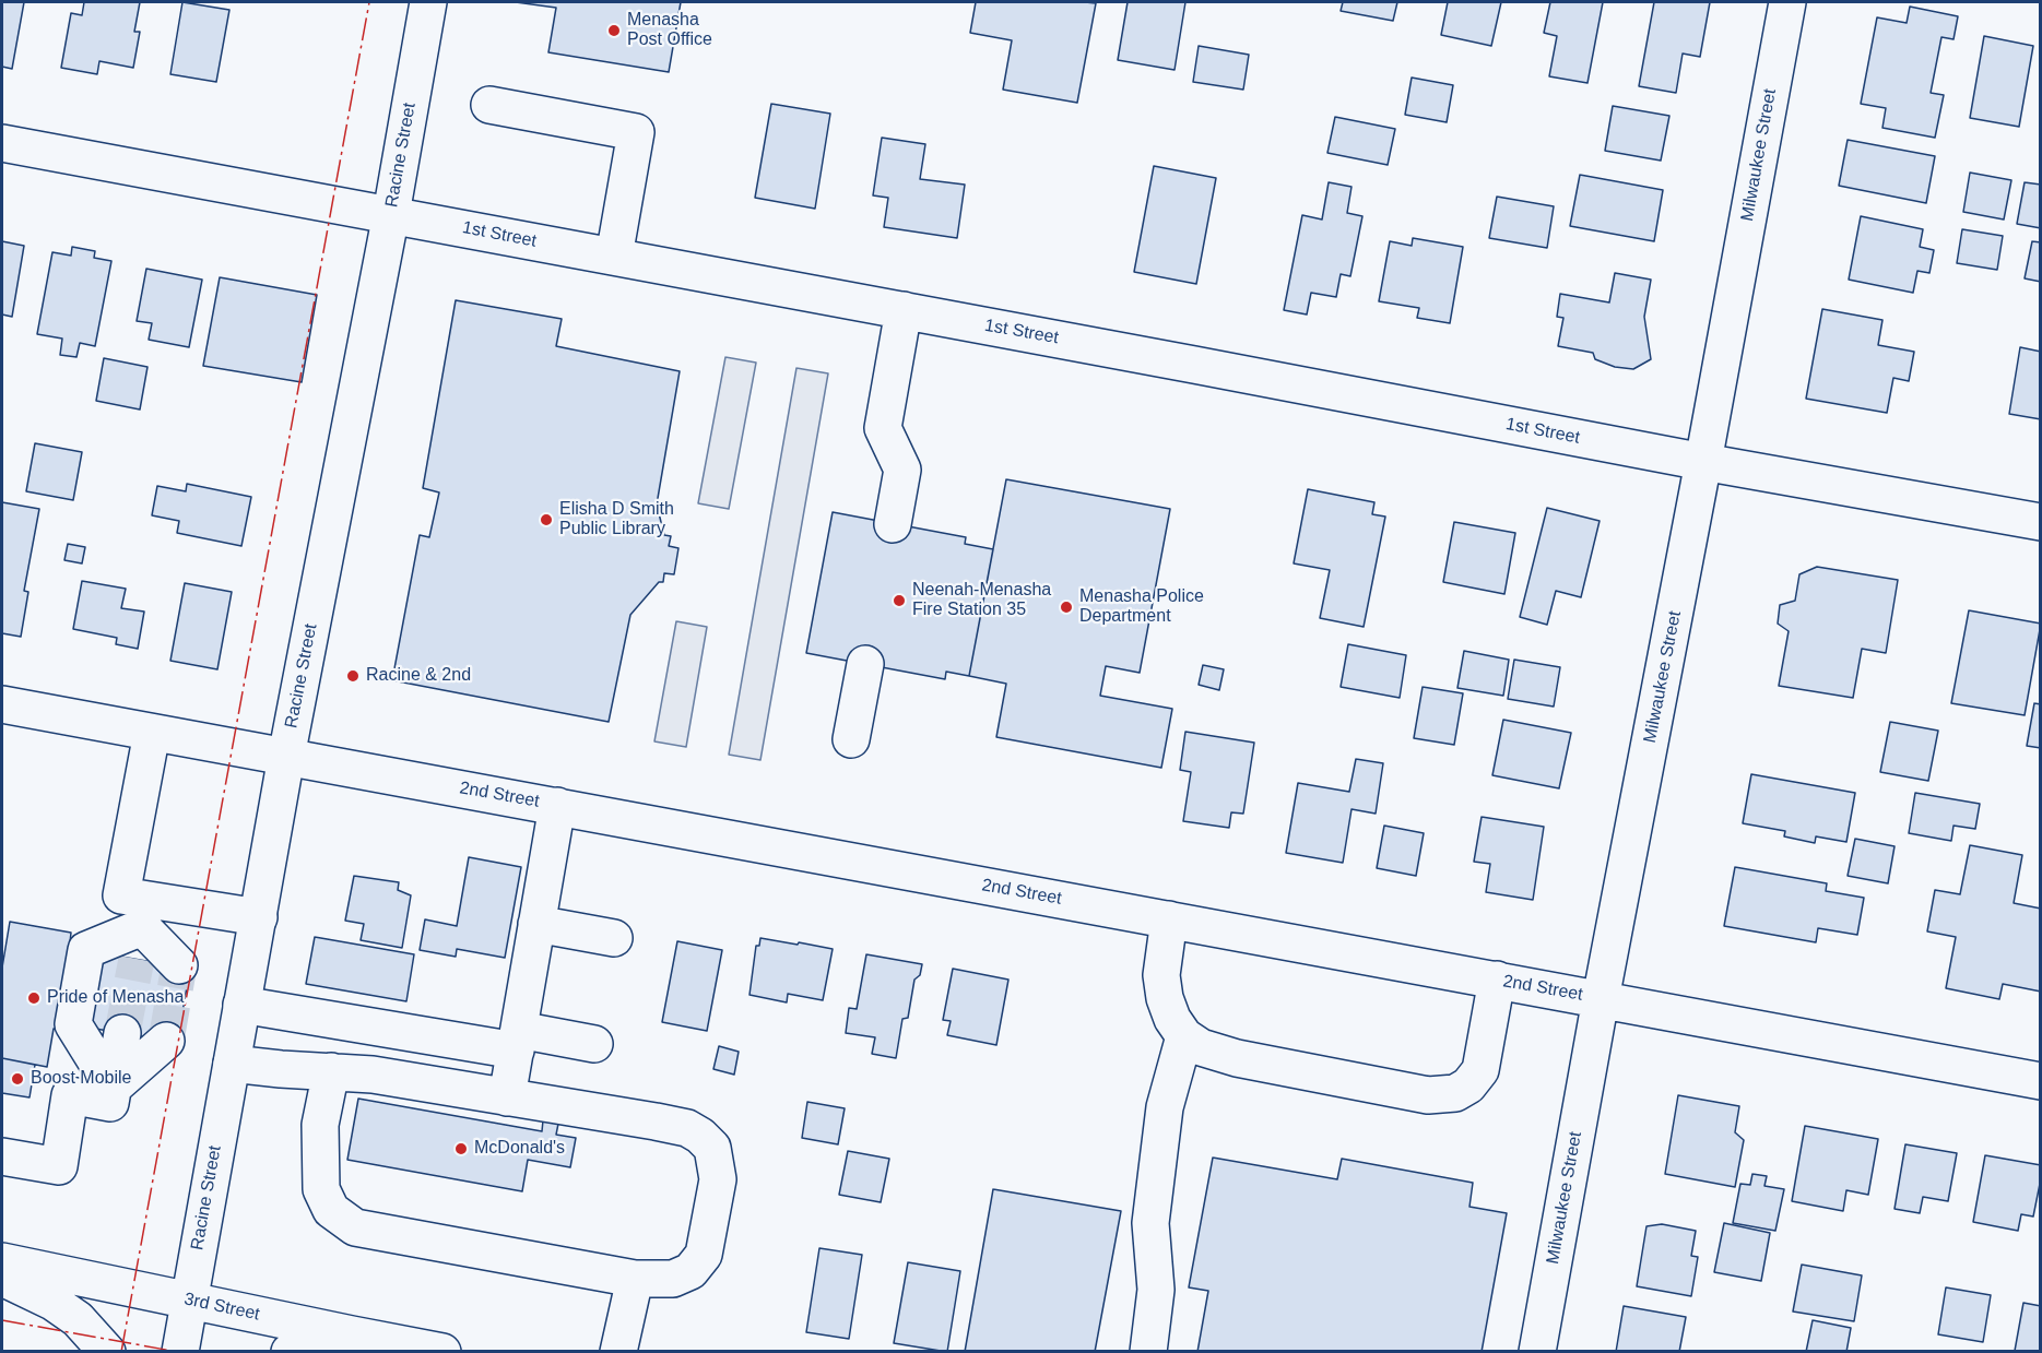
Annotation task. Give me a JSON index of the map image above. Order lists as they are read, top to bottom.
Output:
{
  "streets": {
    "street": [
      "Racine Street",
      "Milwaukee Street",
      "1st Street",
      "2nd Street",
      "3rd Street"
    ]
  },
  "crossings": [
    ["Racine Street", "1st Street"],
    ["Racine Street", "2nd Street"],
    ["Racine Street", "3rd Street"],
    ["Milwaukee Street", "1st Street"],
    ["Milwaukee Street", "2nd Street"]
  ],
  "places": [
    "Menasha Post Office",
    "Elisha D Smith Public Library",
    "Neenah-Menasha Fire Station 35",
    "Menasha Police Department",
    "Racine & 2nd",
    "Pride of Menasha",
    "Boost Mobile",
    "McDonald's"
  ]
}
